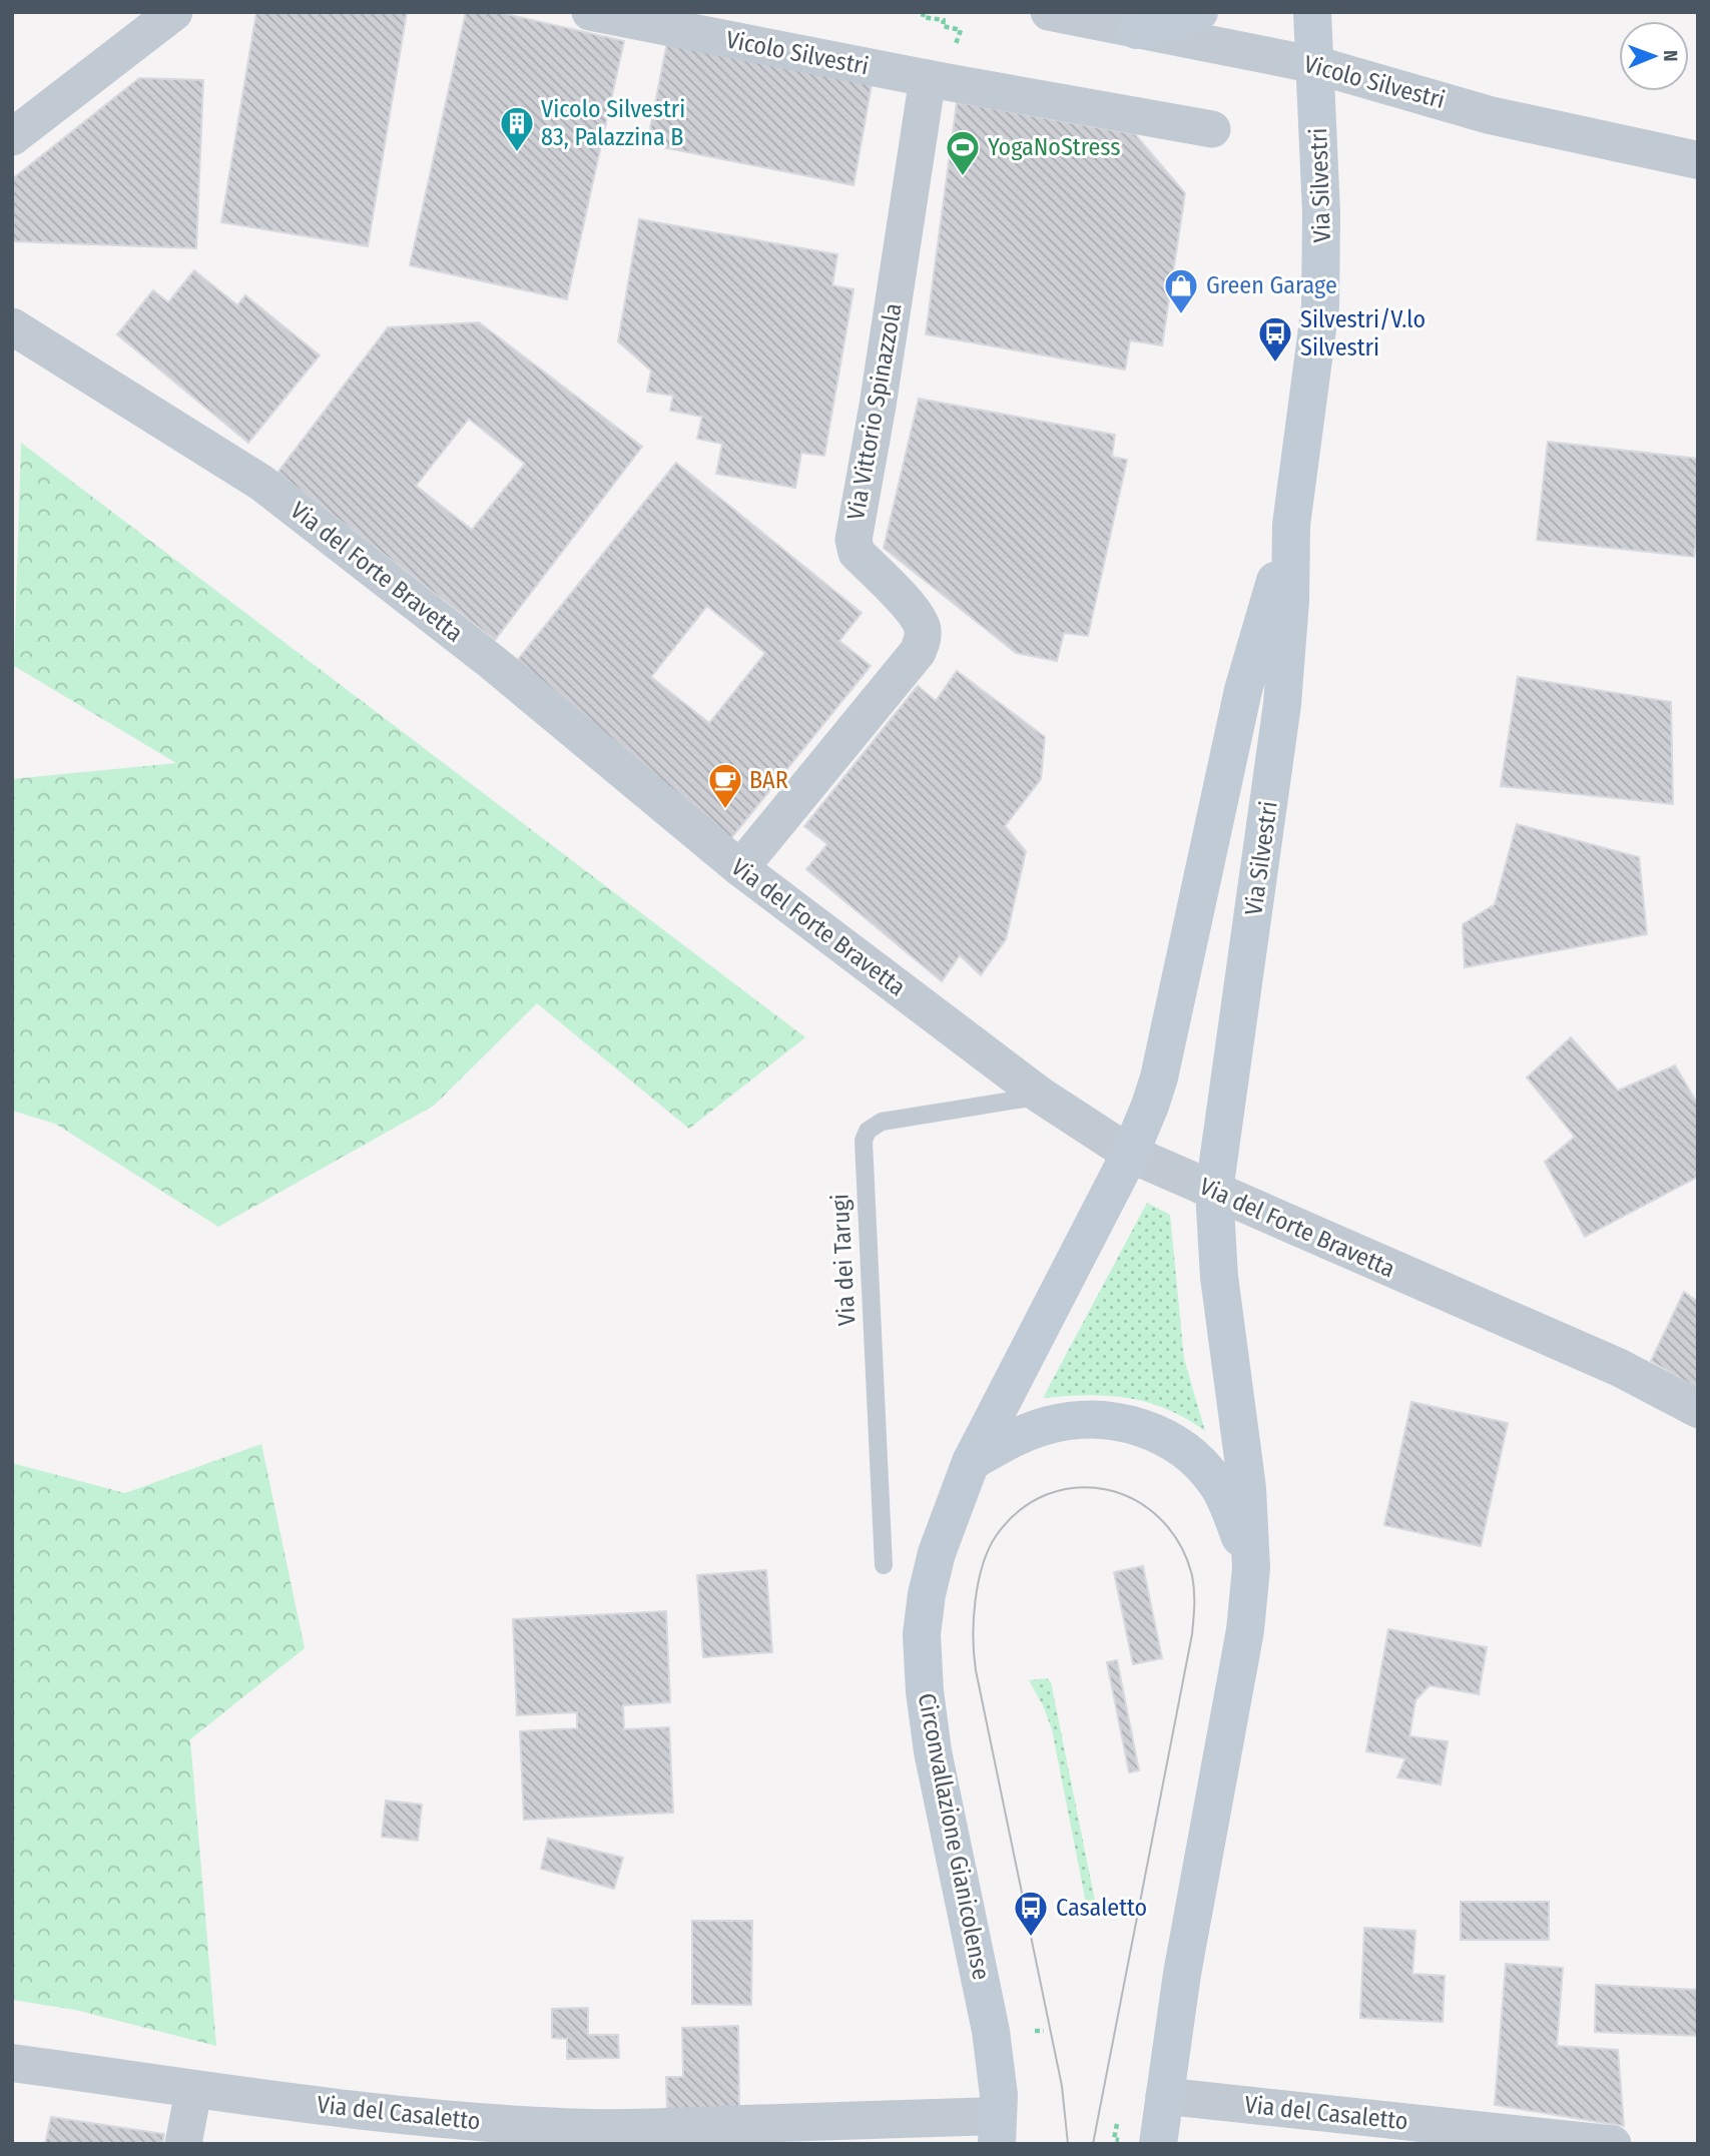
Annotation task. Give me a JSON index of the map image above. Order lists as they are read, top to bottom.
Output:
{
  "streets": {
    "main road": ["Via Silvestri", "Circonvallazione Gianicolense"],
    "street": [
      "Vicolo Silvestri",
      "Via Vittorio Spinazzola",
      "Via del Forte Bravetta",
      "Via del Casaletto"
    ],
    "lane": ["Via dei Tarugi"]
  },
  "crossings": [
    ["Vicolo Silvestri", "Via Silvestri"],
    ["Vicolo Silvestri", "Via Vittorio Spinazzola"],
    ["Via Silvestri", "Via del Forte Bravetta"],
    ["Via Silvestri", "Circonvallazione Gianicolense"],
    ["Via Vittorio Spinazzola", "Via del Forte Bravetta"],
    ["Via del Forte Bravetta", "Via dei Tarugi"],
    ["Via del Forte Bravetta", "Circonvallazione Gianicolense"],
    ["Circonvallazione Gianicolense", "Via del Casaletto"]
  ],
  "places": {
    "building": ["Vicolo Silvestri 83, Palazzina B"],
    "sports": ["YogaNoStress"],
    "shop": ["Green Garage"],
    "bus stop": ["Silvestri/V.lo Silvestri", "Casaletto"],
    "cafe": ["BAR"]
  },
  "north": "right"
}
